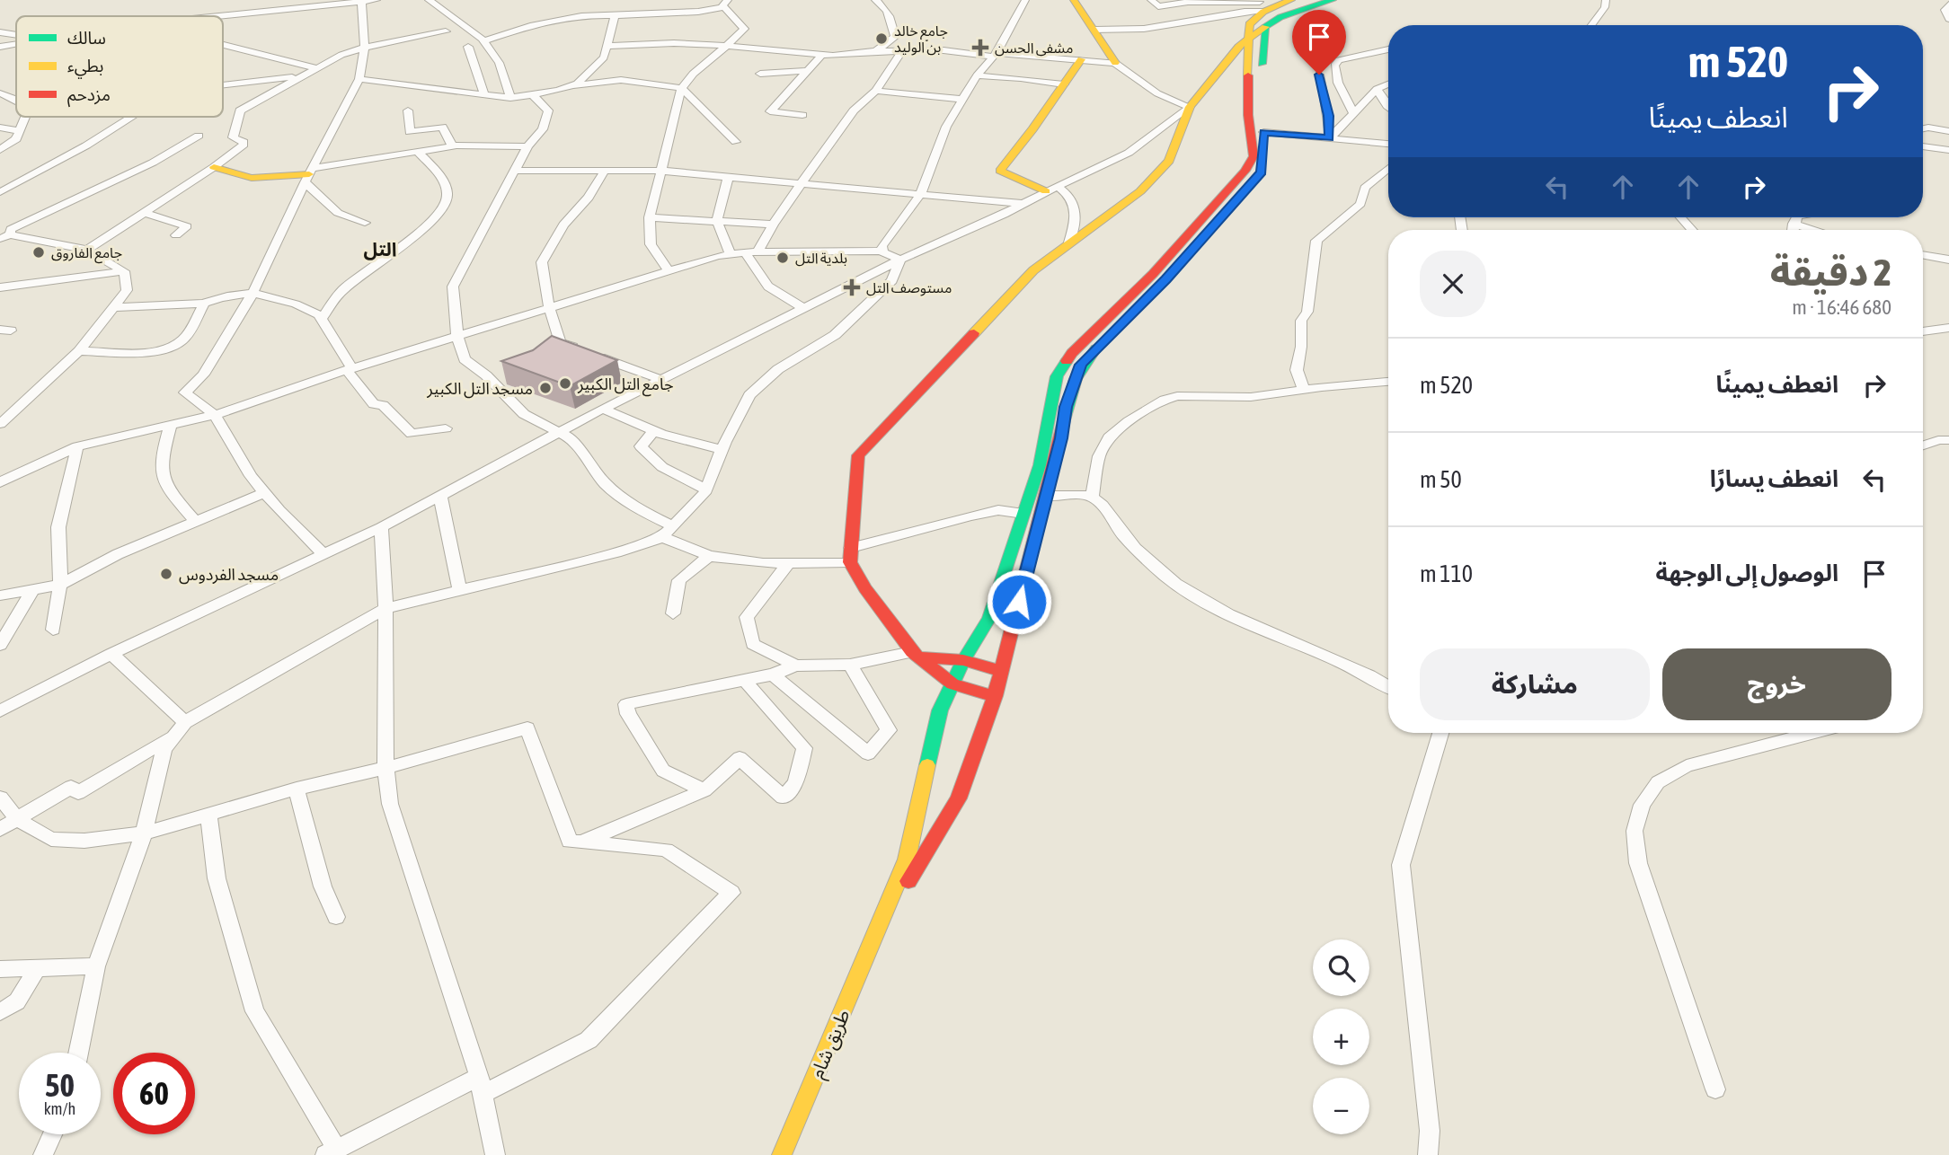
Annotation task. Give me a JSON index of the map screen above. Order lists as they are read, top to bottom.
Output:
{
  "streets": {
    "main road": ["طريق شام"]
  },
  "districts": ["التل"],
  "places": {
    "other": [
      "جامع خالد بن الوليد",
      "جامع الفاروق",
      "بلدية التل",
      "جامع التل الكبير",
      "مسجد التل الكبير",
      "مسجد الفردوس"
    ],
    "health": ["مشفى الحسن", "مستوصف التل"]
  },
  "legend": ["سالك", "بطيء", "مزدحم"],
  "page": {
    "turn": ["520 m", "انعطف يمينًا"],
    "heading": ["2 دقيقة", "680 m · 16:46"],
    "list": [
      {
        "name": "انعطف يمينًا",
        "value": "520 m"
      },
      {
        "name": "انعطف يسارًا",
        "value": "50 m"
      },
      {
        "name": "الوصول إلى الوجهة",
        "value": "110 m"
      }
    ],
    "buttons": ["خروج", "مشاركة"],
    "map_buttons": ["+", "−"],
    "speed": "50 km/h",
    "limit": "60"
  }
}
